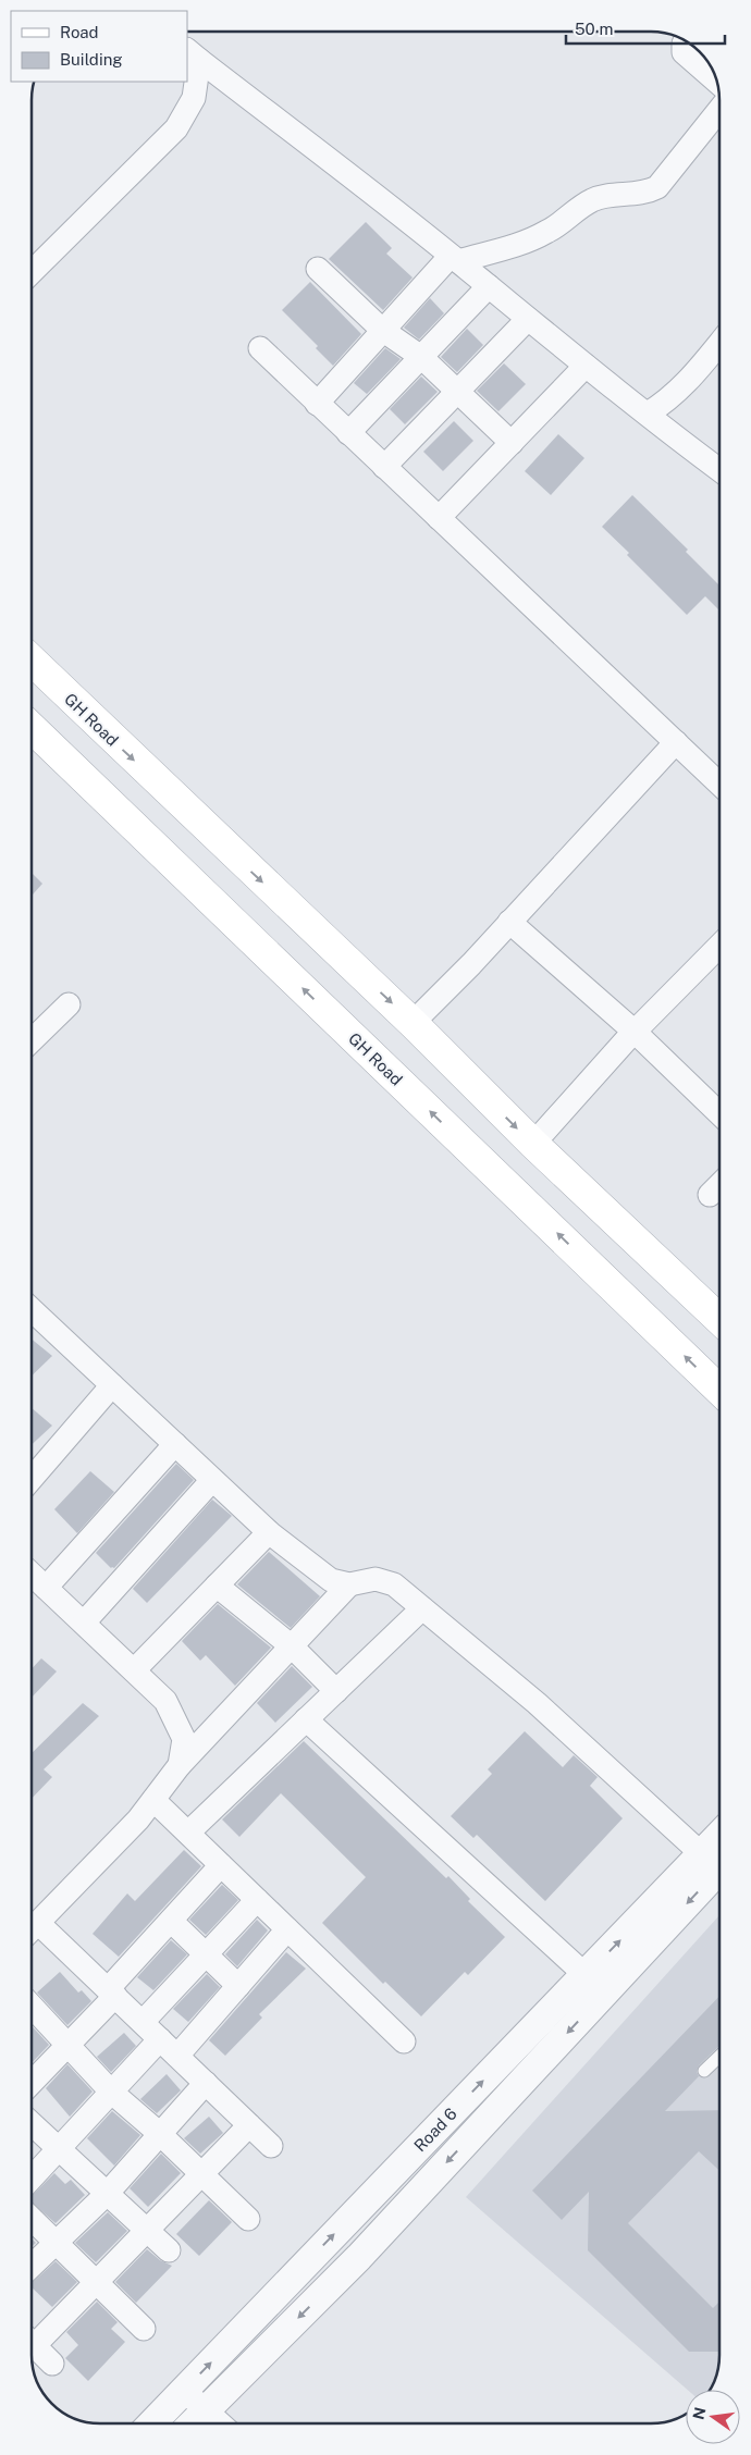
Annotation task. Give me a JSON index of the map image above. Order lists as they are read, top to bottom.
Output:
{
  "streets": {
    "main road": ["GH Road"],
    "street": ["Road 6"]
  },
  "legend": ["Road", "Building"],
  "scale_bar": "50 m",
  "north": "left"
}
